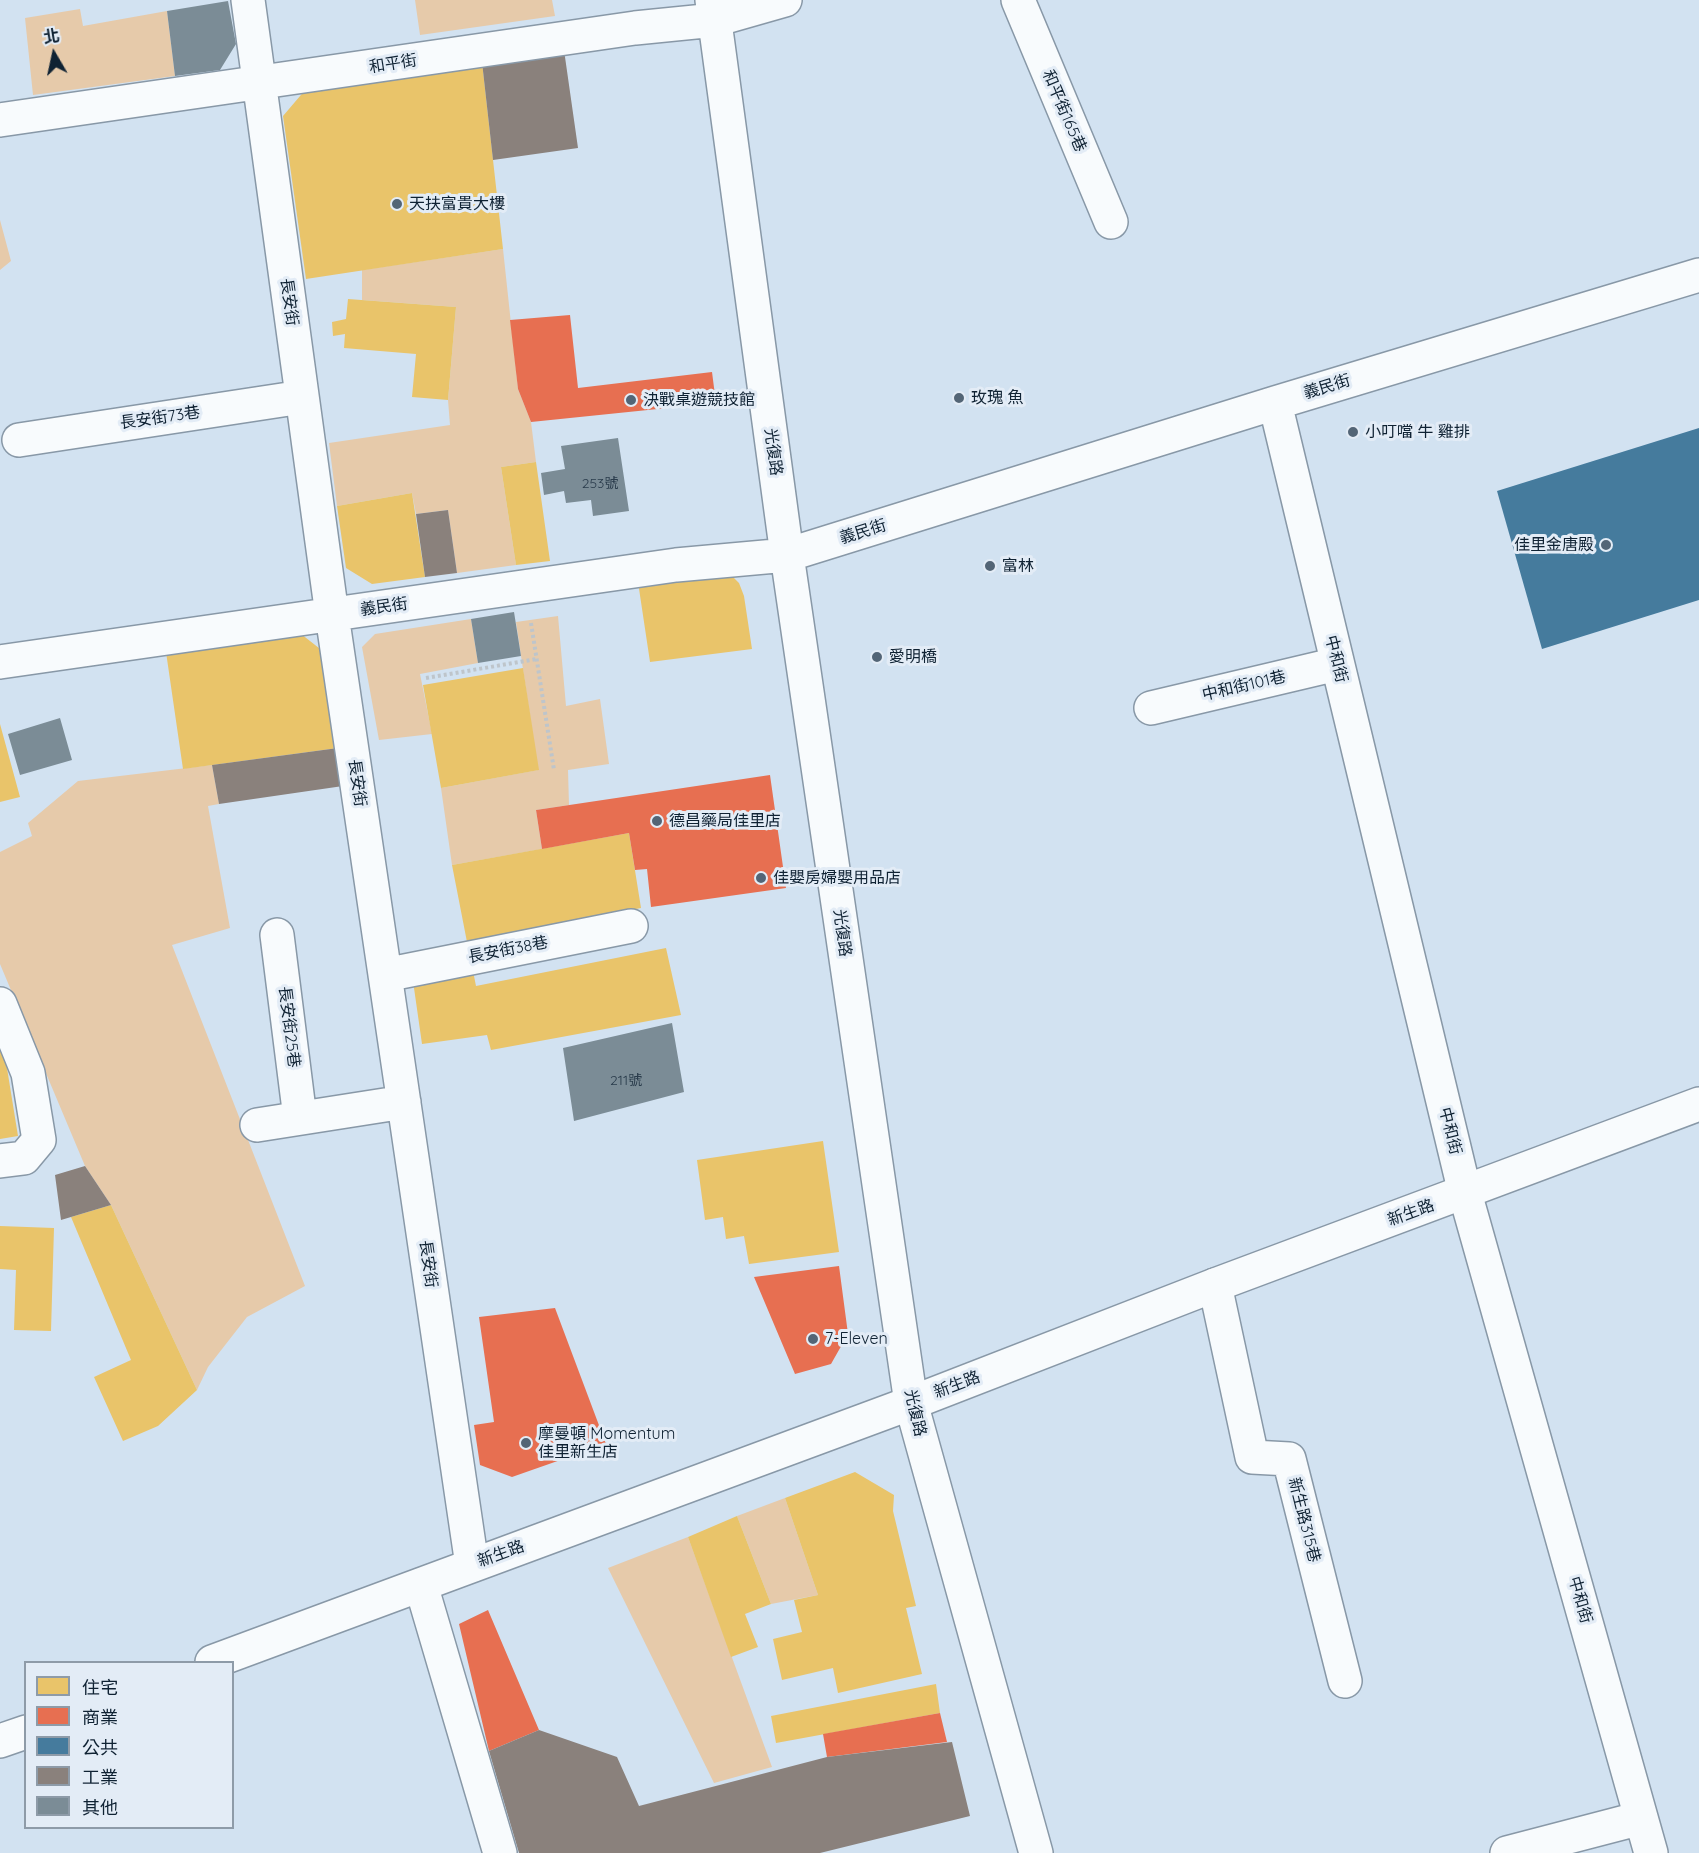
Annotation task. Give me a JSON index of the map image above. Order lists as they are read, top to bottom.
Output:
{
  "streets": {
    "street": [
      "和平街",
      "和平街165巷",
      "長安街",
      "義民街",
      "長安街73巷",
      "光復路",
      "中和街",
      "中和街101巷",
      "長安街38巷",
      "長安街25巷",
      "新生路",
      "新生路315巷"
    ]
  },
  "crossings": [
    ["和平街", "長安街"],
    ["和平街", "光復路"],
    ["長安街", "義民街"],
    ["長安街", "長安街73巷"],
    ["長安街", "長安街38巷"],
    ["長安街", "新生路"],
    ["義民街", "光復路"],
    ["義民街", "中和街"],
    ["光復路", "新生路"],
    ["中和街", "中和街101巷"],
    ["中和街", "新生路"],
    ["新生路", "新生路315巷"]
  ],
  "places": [
    "天扶富貴大樓",
    "玫瑰 魚",
    "決戰桌遊競技館",
    "小叮噹 牛 雞排",
    "佳里金唐殿",
    "富林",
    "愛明橋",
    "德昌藥局佳里店",
    "佳嬰房婦嬰用品店",
    "7-Eleven",
    "摩曼頓 Momentum 佳里新生店"
  ],
  "house_numbers": ["253號", "211號"],
  "legend": [
    "住宅",
    "商業",
    "公共",
    "工業",
    "其他"
  ],
  "north": "top"
}
